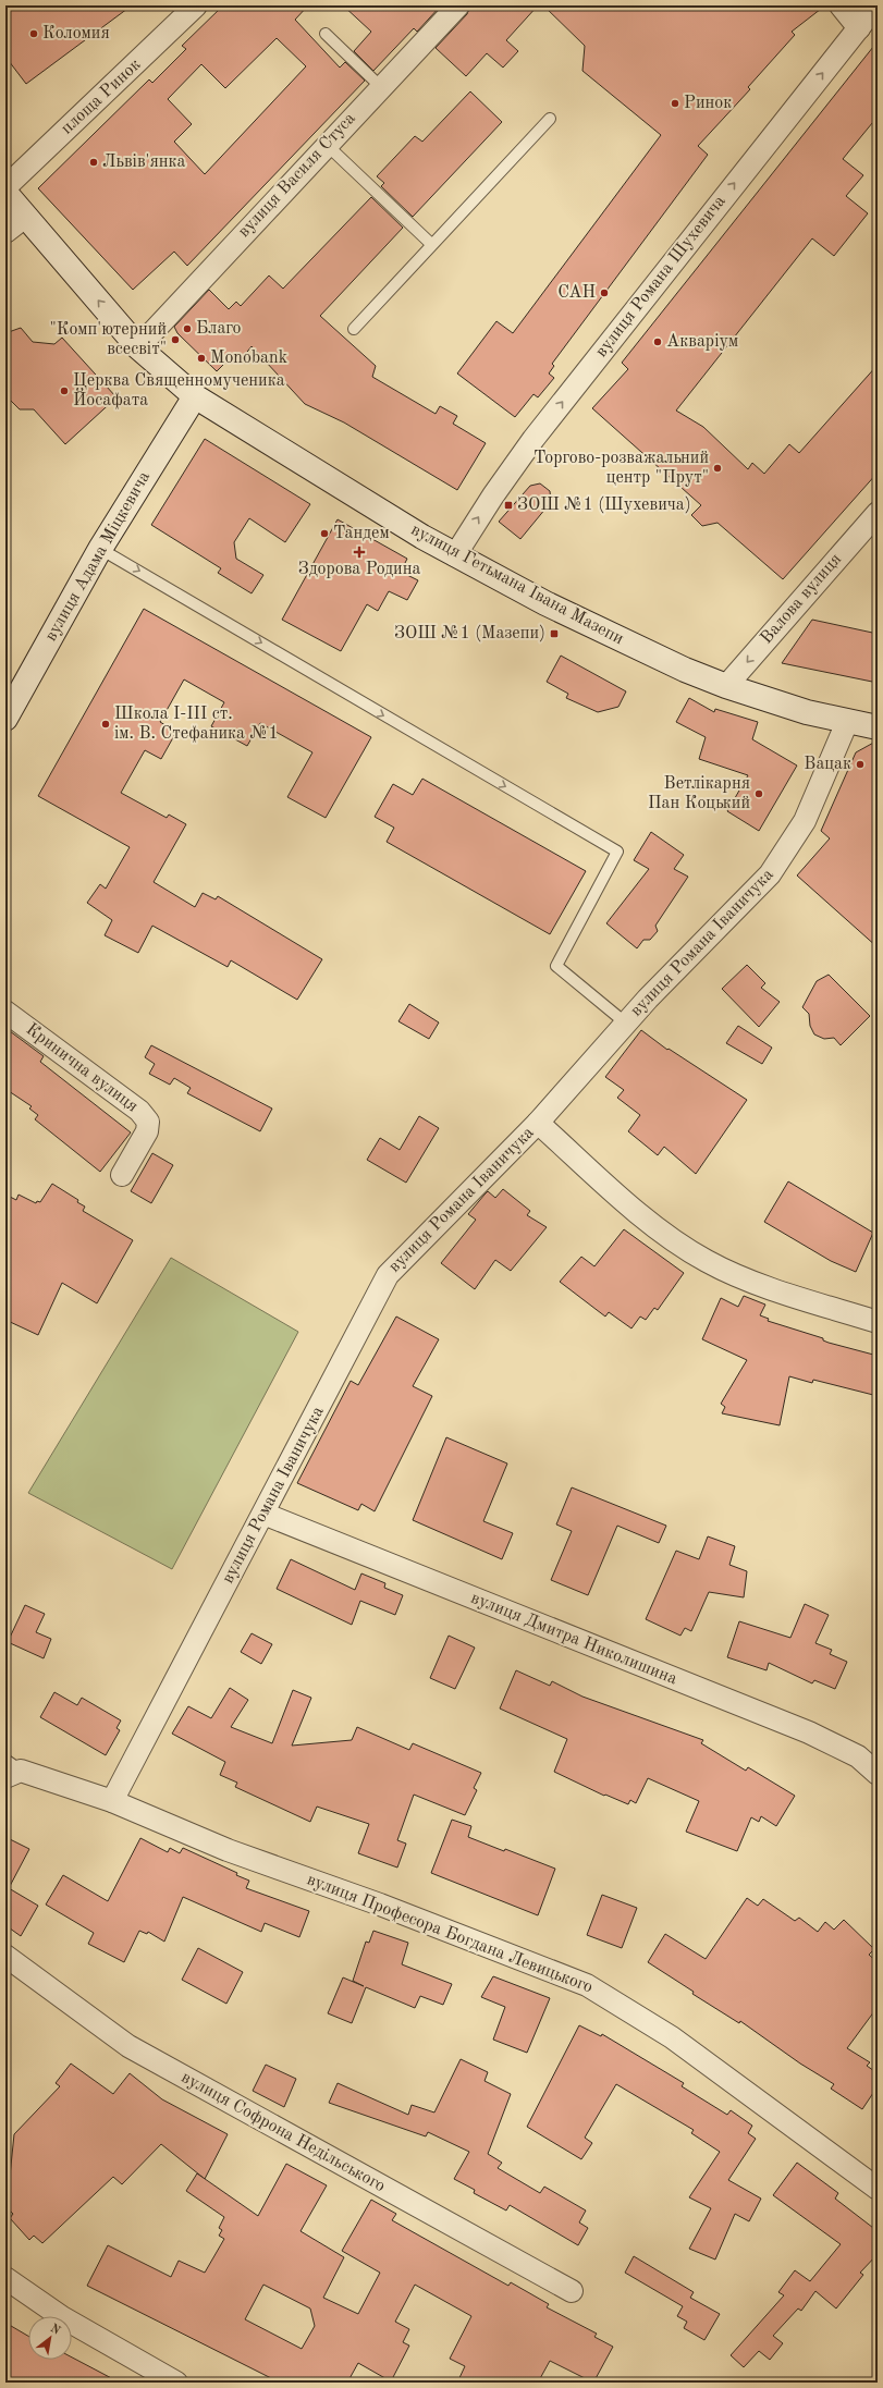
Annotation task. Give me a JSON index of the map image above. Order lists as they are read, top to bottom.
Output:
{
  "streets": {
    "main road": ["вулиця Адама Міцкевича", "вулиця Гетьмана Івана Мазепи"],
    "street": [
      "площа Ринок",
      "вулиця Василя Стуса",
      "вулиця Романа Шухевича",
      "Валова вулиця",
      "вулиця Романа Іваничука",
      "Кринична вулиця",
      "вулиця Дмитра Николишина",
      "вулиця Професора Богдана Левицького",
      "вулиця Софрона Недільського"
    ]
  },
  "crossings": [
    ["вулиця Василя Стуса", "вулиця Гетьмана Івана Мазепи"],
    ["вулиця Романа Шухевича", "вулиця Гетьмана Івана Мазепи"],
    ["вулиця Адама Міцкевича", "вулиця Гетьмана Івана Мазепи"],
    ["вулиця Гетьмана Івана Мазепи", "Валова вулиця"],
    ["вулиця Гетьмана Івана Мазепи", "вулиця Романа Іваничука"],
    ["вулиця Романа Іваничука", "вулиця Дмитра Николишина"],
    ["вулиця Романа Іваничука", "вулиця Професора Богдана Левицького"]
  ],
  "one_way": ["вулиця Романа Шухевича", "Валова вулиця"],
  "places": {
    "other": [
      "Коломия",
      "Ринок",
      "Львів'янка",
      "САН",
      "Благо",
      "\"Комп'ютерний всесвіт\"",
      "Акваріум",
      "Monobank",
      "Церква Священномученика Йосафата",
      "Торгово-розважальний центр \"Прут\"",
      "Тандем",
      "Школа I-III ст. ім. В. Стефаника №1",
      "Вацак",
      "Ветлікарня Пан Коцький"
    ],
    "transit": ["ЗОШ №1 (Шухевича)", "ЗОШ №1 (Мазепи)"],
    "health": ["Здорова Родина"]
  },
  "north": "top right"
}
